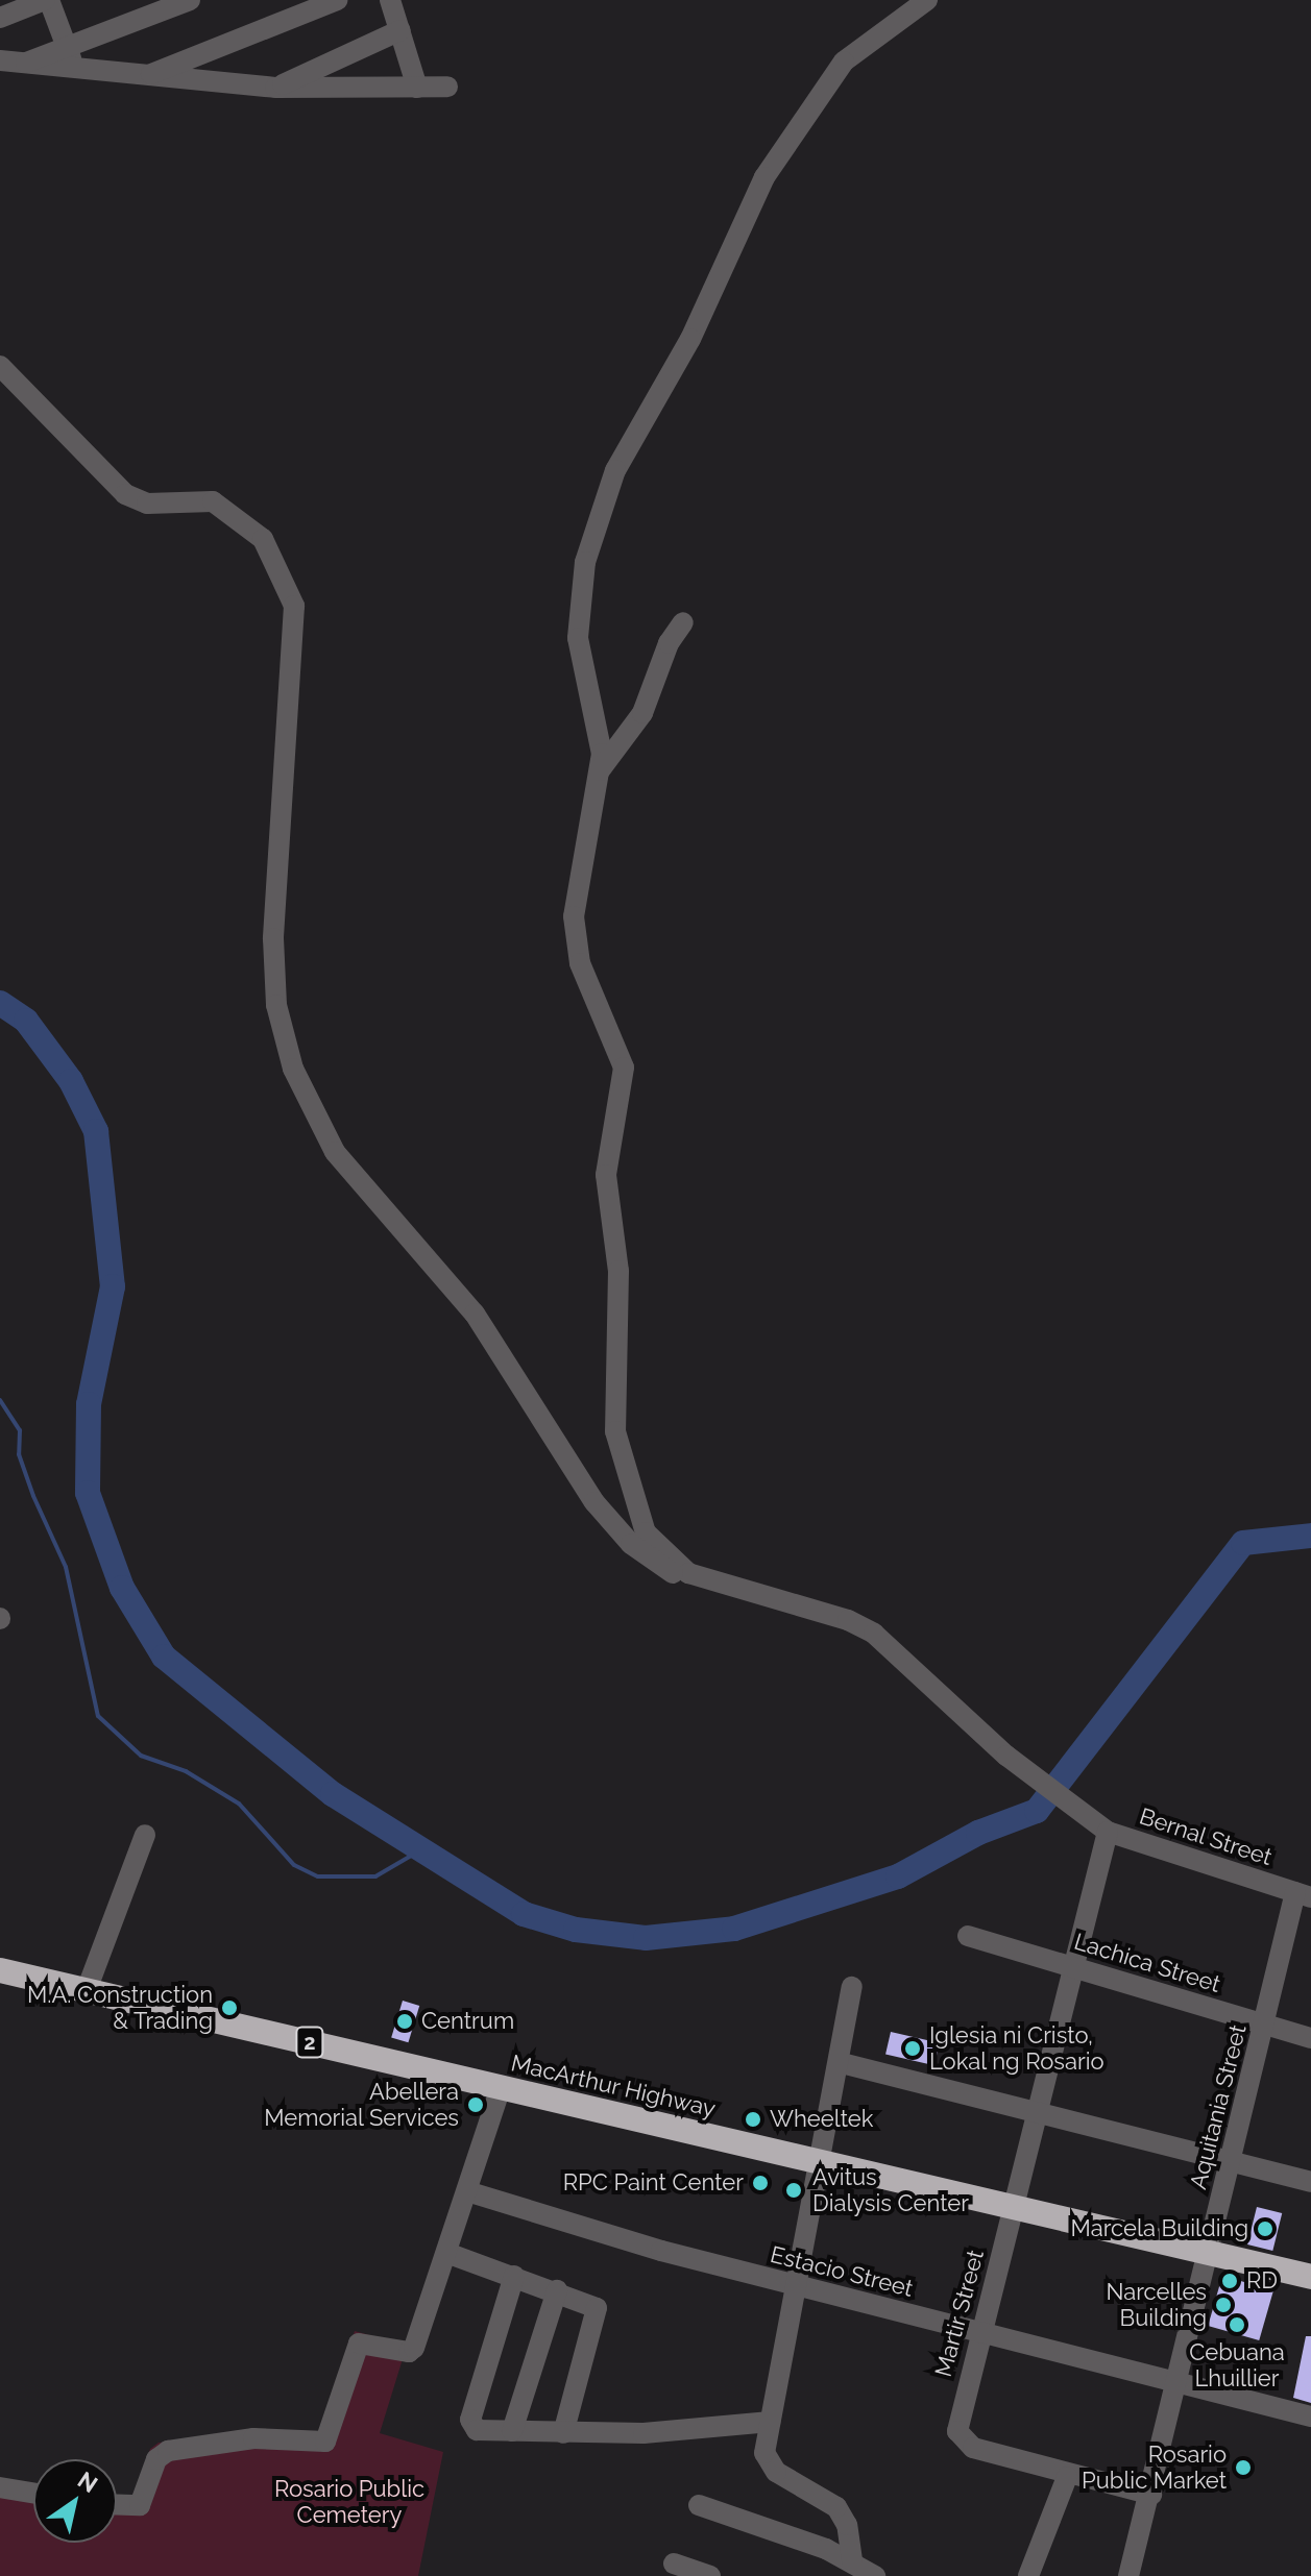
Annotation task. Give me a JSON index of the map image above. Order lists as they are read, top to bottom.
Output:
{
  "streets": {
    "highway": ["2", "MacArthur Highway"],
    "street": [
      "Bernal Street",
      "Lachica Street",
      "Aquitania Street",
      "Estacio Street",
      "Martir Street"
    ]
  },
  "crossings": [
    ["Bernal Street", "Aquitania Street"],
    ["Bernal Street", "Martir Street"],
    ["Lachica Street", "Aquitania Street"],
    ["Lachica Street", "Martir Street"],
    ["MacArthur Highway", "Aquitania Street"],
    ["MacArthur Highway", "Martir Street"],
    ["Aquitania Street", "Estacio Street"],
    ["Estacio Street", "Martir Street"]
  ],
  "parks": ["Rosario Public Cemetery"],
  "places": [
    "M.A. Construction & Trading",
    "Centrum",
    "Iglesia ni Cristo, Lokal ng Rosario",
    "Abellera Memorial Services",
    "Wheeltek",
    "RPC Paint Center",
    "Avitus Dialysis Center",
    "Marcela Building",
    "RD",
    "Narcelles Building",
    "Cebuana Lhuillier",
    "Rosario Public Market"
  ],
  "north": "top right"
}
